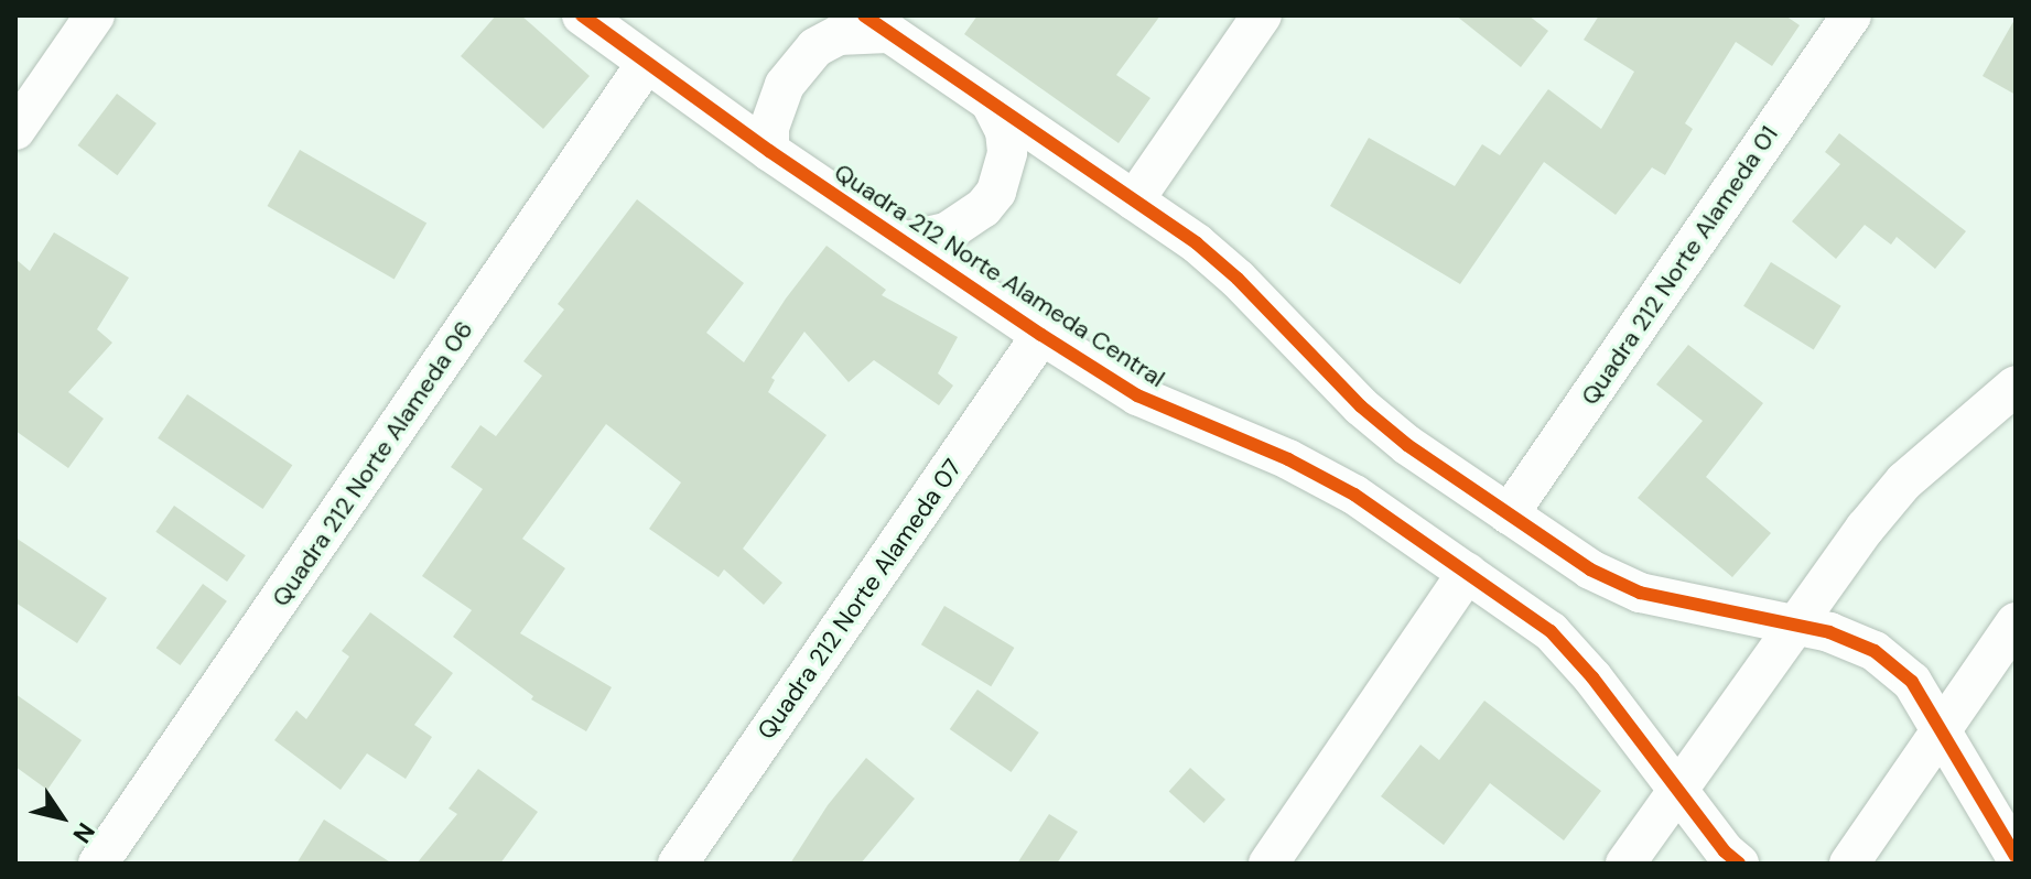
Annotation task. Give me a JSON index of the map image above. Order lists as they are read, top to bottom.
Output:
{
  "streets": {
    "street": [
      "Quadra 212 Norte Alameda 01",
      "Quadra 212 Norte Alameda Central",
      "Quadra 212 Norte Alameda 06",
      "Quadra 212 Norte Alameda 07"
    ]
  },
  "crossings": [
    ["Quadra 212 Norte Alameda Central", "Quadra 212 Norte Alameda 06"],
    ["Quadra 212 Norte Alameda Central", "Quadra 212 Norte Alameda 07"]
  ],
  "north": "bottom right"
}
